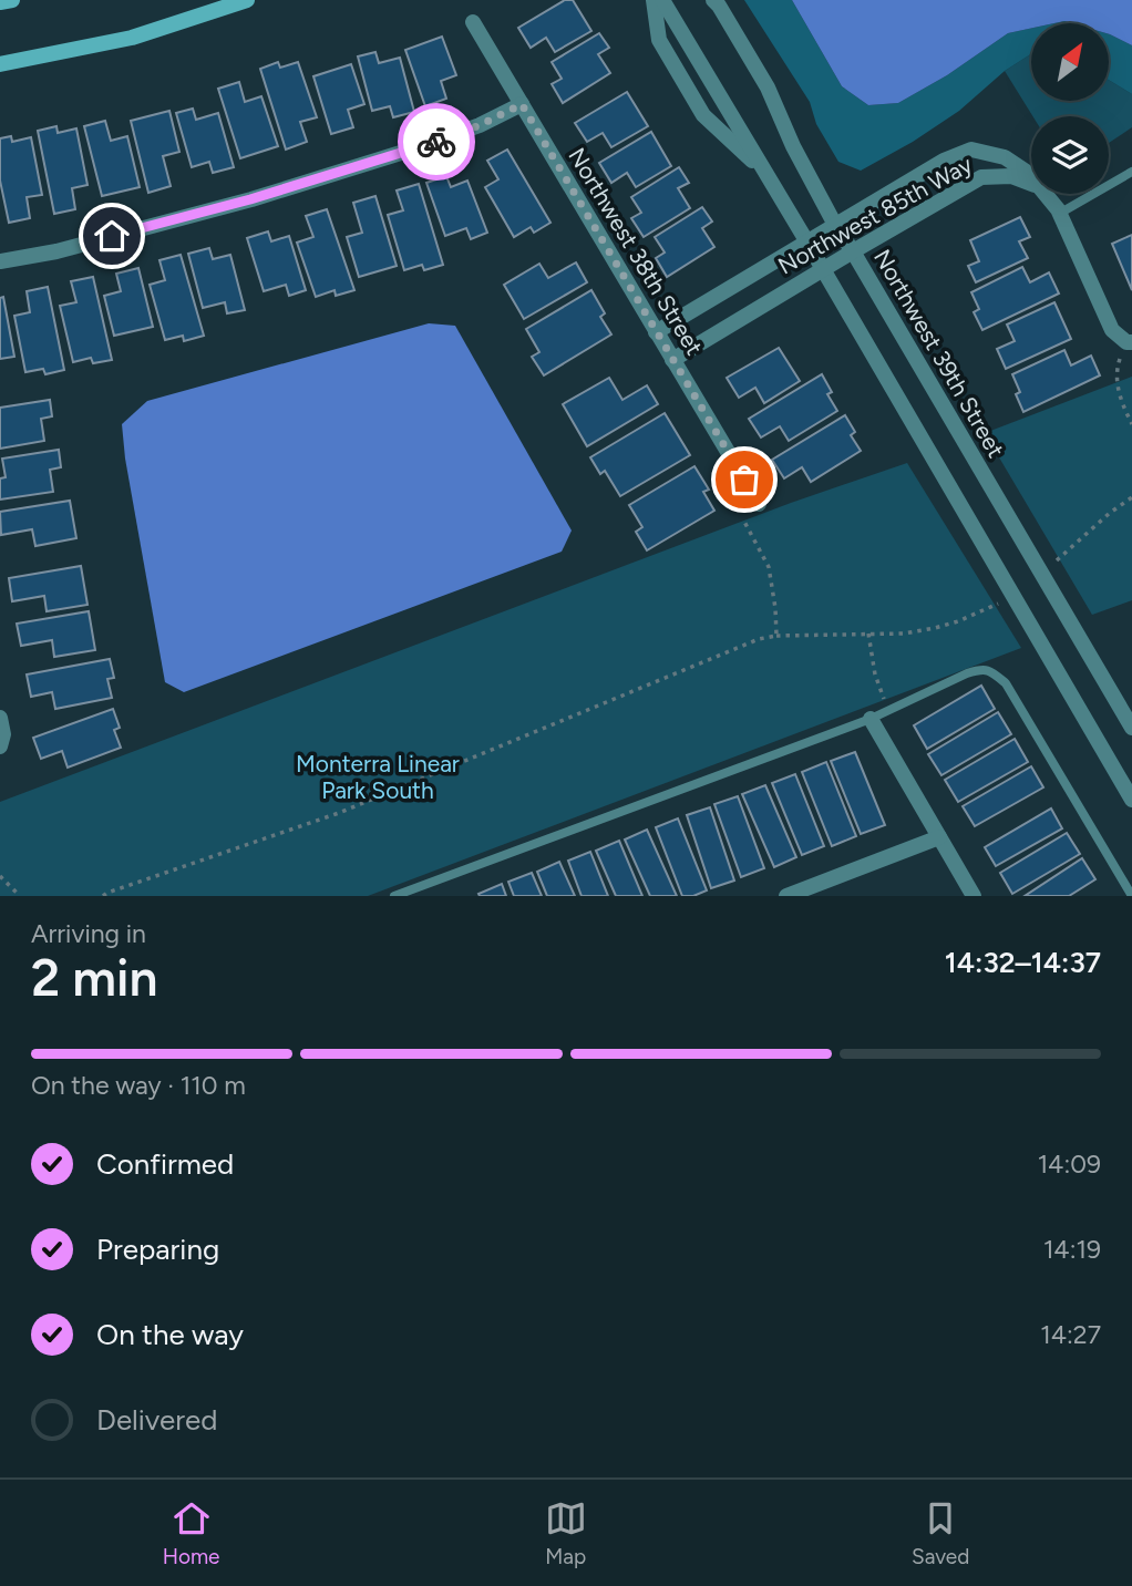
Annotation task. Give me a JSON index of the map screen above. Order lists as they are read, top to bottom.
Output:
{
  "streets": {
    "street": ["Northwest 85th Way", "Northwest 38th Street", "Northwest 39th Street"]
  },
  "crossings": [
    ["Northwest 85th Way", "Northwest 38th Street"],
    ["Northwest 85th Way", "Northwest 39th Street"]
  ],
  "parks": ["Monterra Linear Park South"],
  "north": "top right",
  "page": {
    "heading": ["2 min", "Arriving in", "14:32–14:37"],
    "bar": "On the way · 110 m",
    "list": [
      ["Confirmed", "14:09"],
      ["Preparing", "14:19"],
      ["On the way", "14:27"],
      "Delivered"
    ],
    "tabs": ["Home", "Map", "Saved"]
  }
}
